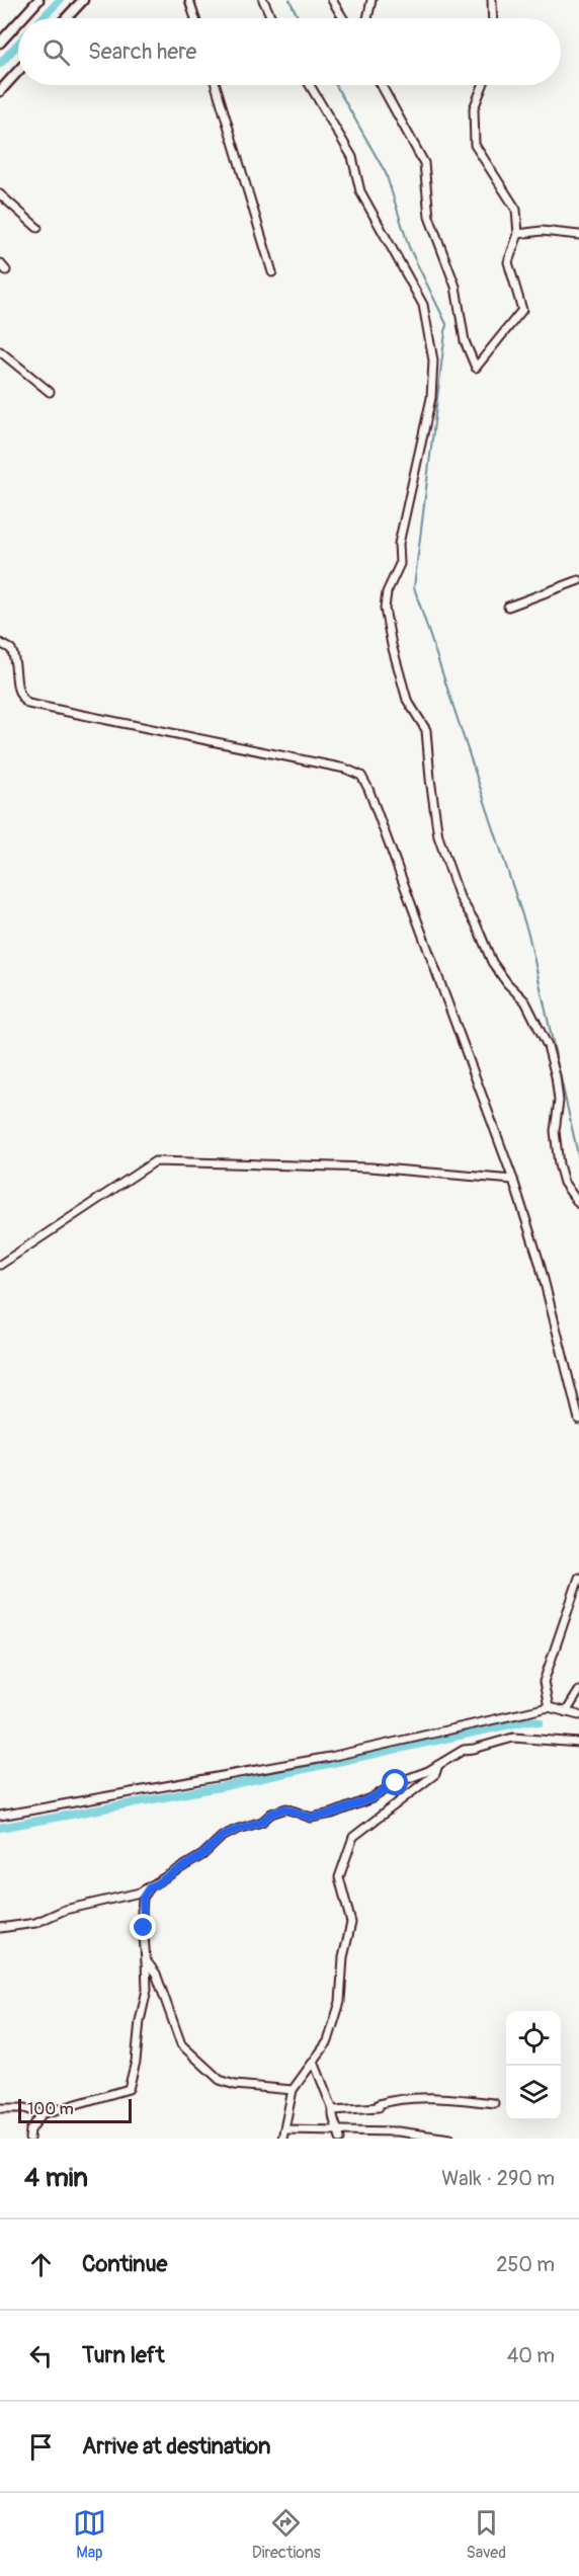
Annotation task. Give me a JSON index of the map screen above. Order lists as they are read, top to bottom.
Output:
{
  "scale_bar": "100 m",
  "page": {
    "search": "Search here",
    "scale": "100 m",
    "heading": ["4 min", "Walk · 290 m"],
    "list": [
      ["Continue", "250 m"],
      ["Turn left", "40 m"],
      "Arrive at destination"
    ],
    "nav": ["Map", "Directions", "Saved"]
  }
}
